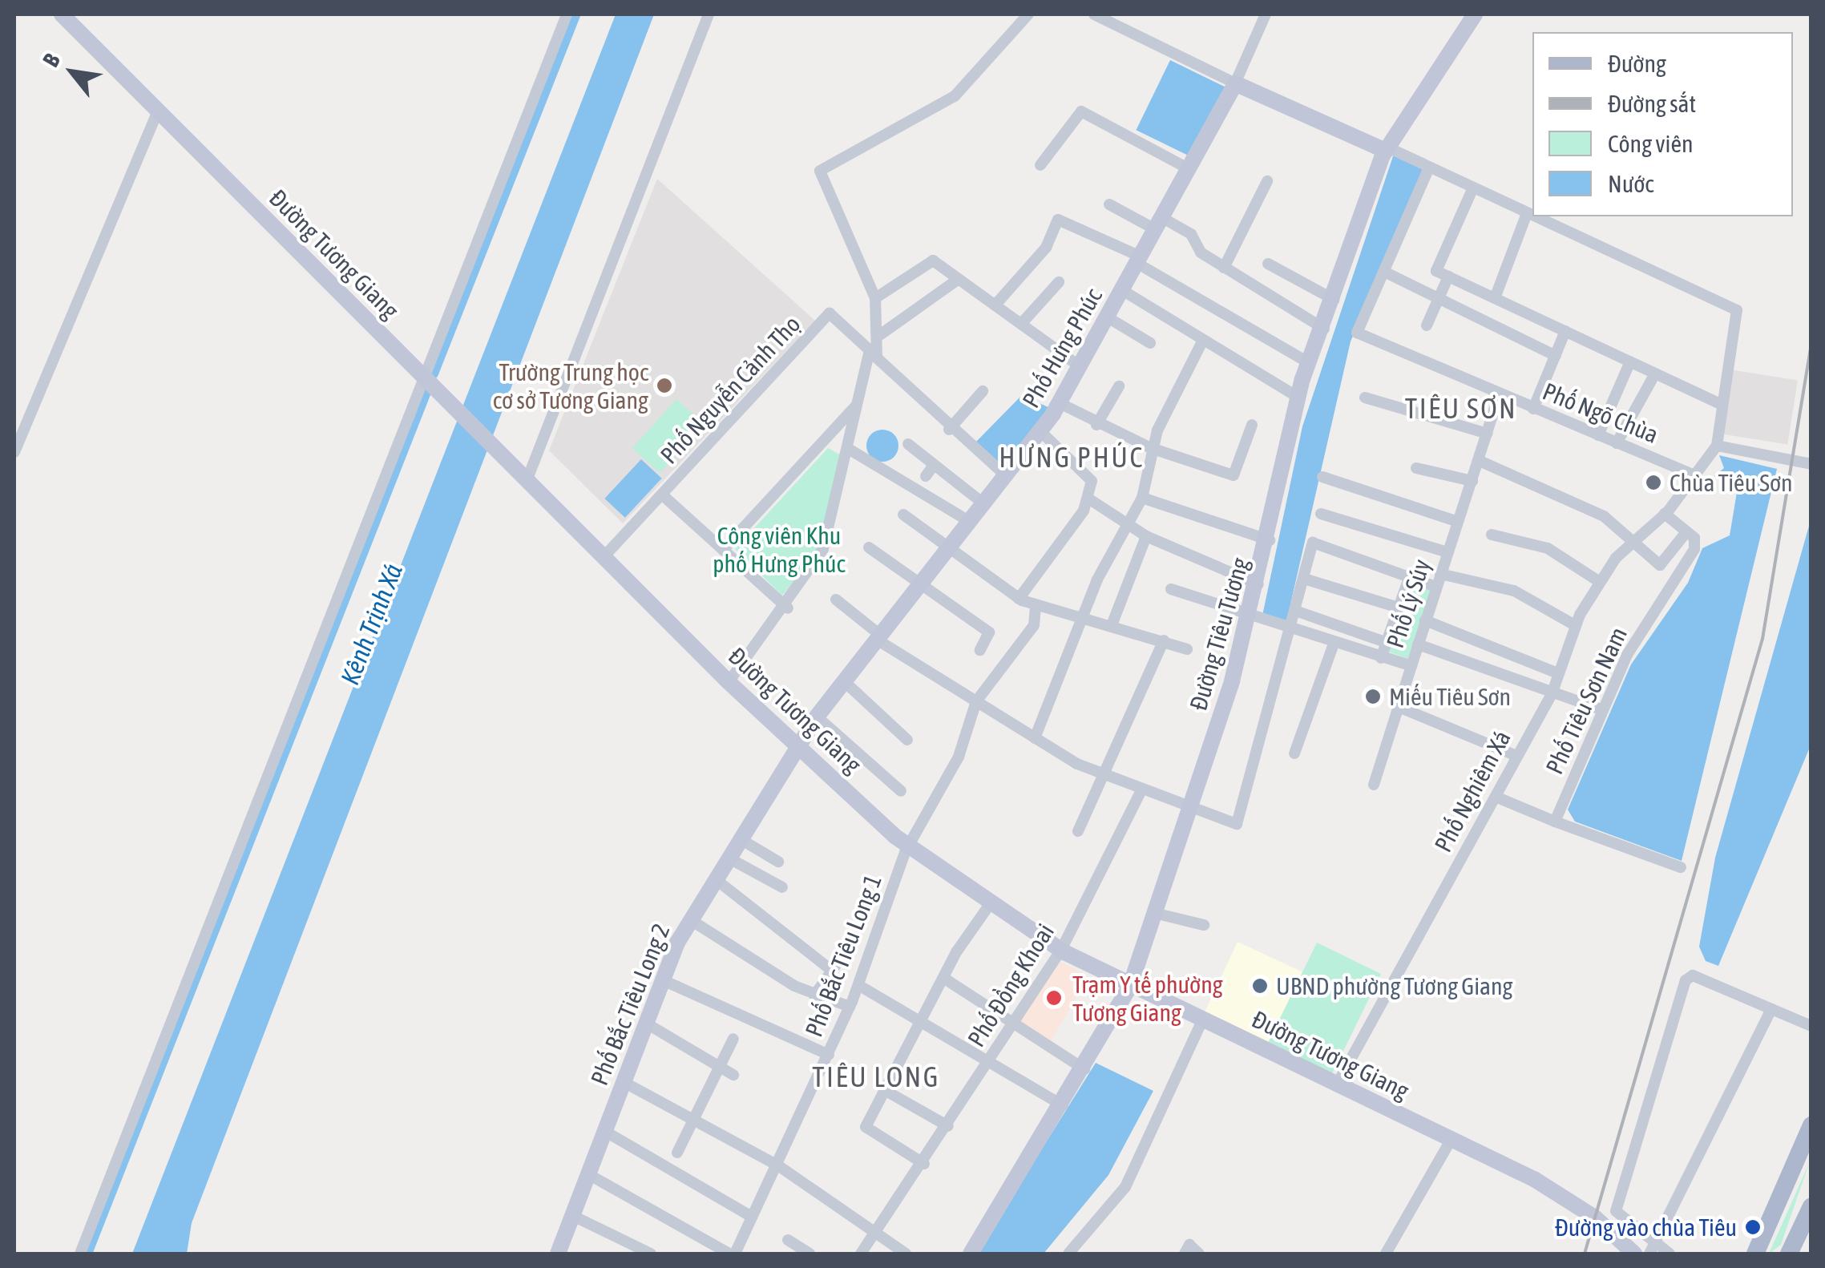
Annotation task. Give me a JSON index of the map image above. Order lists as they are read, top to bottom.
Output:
{
  "streets": {
    "street": [
      "Đường Tương Giang",
      "Phố Hưng Phúc",
      "Phố Nguyễn Cảnh Thọ",
      "Phố Ngõ Chùa",
      "Phố Lý Súy",
      "Đường Tiêu Tương",
      "Phố Tiêu Sơn Nam",
      "Phố Nghiêm Xá",
      "Phố Bắc Tiêu Long 1",
      "Phố Đồng Khoai",
      "Phố Bắc Tiêu Long 2"
    ]
  },
  "crossings": [
    ["Đường Tương Giang", "Phố Hưng Phúc"],
    ["Đường Tương Giang", "Phố Nguyễn Cảnh Thọ"],
    ["Đường Tương Giang", "Đường Tiêu Tương"],
    ["Đường Tương Giang", "Phố Nghiêm Xá"],
    ["Đường Tương Giang", "Phố Bắc Tiêu Long 1"],
    ["Đường Tương Giang", "Phố Đồng Khoai"],
    ["Đường Tương Giang", "Phố Bắc Tiêu Long 2"],
    ["Phố Hưng Phúc", "Phố Bắc Tiêu Long 2"],
    ["Phố Ngõ Chùa", "Phố Lý Súy"],
    ["Phố Ngõ Chùa", "Phố Nghiêm Xá"],
    ["Phố Lý Súy", "Đường Tiêu Tương"],
    ["Đường Tiêu Tương", "Phố Nghiêm Xá"]
  ],
  "districts": ["TIÊU SƠN", "HƯNG PHÚC", "TIÊU LONG"],
  "water": ["Kênh Trịnh Xá"],
  "parks": ["Công viên Khu phố Hưng Phúc"],
  "places": [
    "Trường Trung học cơ sở Tương Giang",
    "Chùa Tiêu Sơn",
    "Miếu Tiêu Sơn",
    "UBND phường Tương Giang",
    "Trạm Y tế phường Tương Giang",
    "Đường vào chùa Tiêu"
  ],
  "legend": [
    "Đường",
    "Đường sắt",
    "Công viên",
    "Nước"
  ],
  "north": "top left"
}
